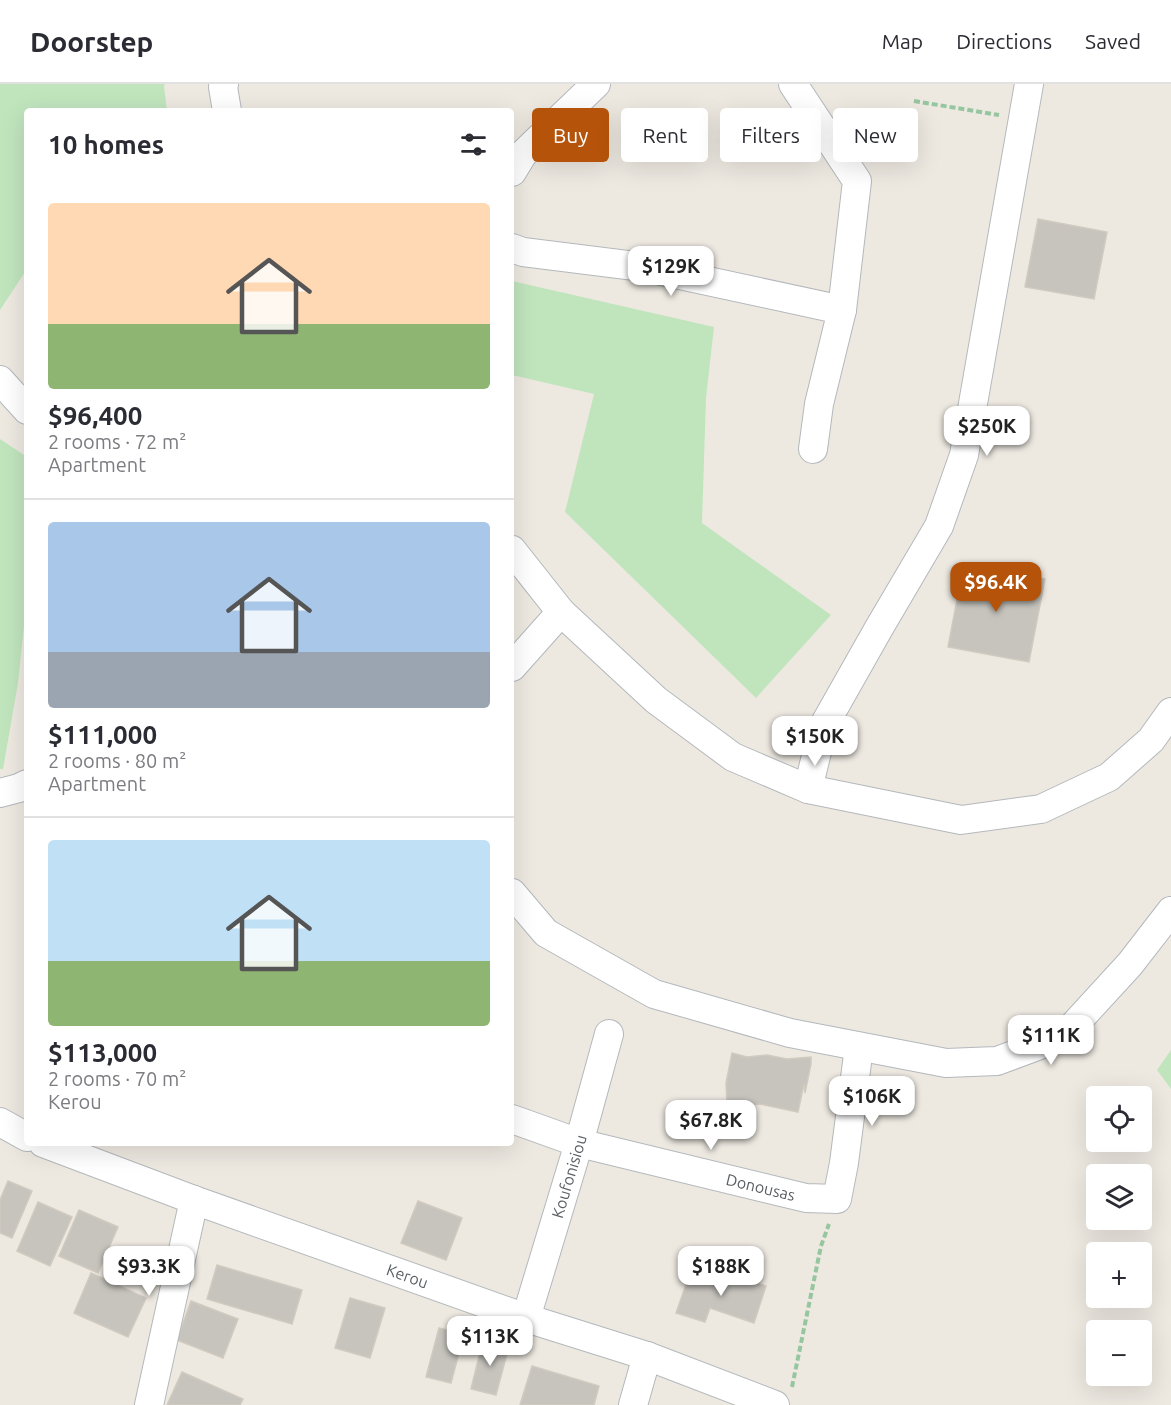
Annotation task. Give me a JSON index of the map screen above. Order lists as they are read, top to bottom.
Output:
{
  "streets": {
    "street": ["Koufonisiou", "Donousas", "Kerou"]
  },
  "crossings": [
    ["Koufonisiou", "Donousas"],
    ["Koufonisiou", "Kerou"]
  ],
  "page": {
    "header": "Doorstep",
    "nav": ["Map", "Directions", "Saved"],
    "chip": [
      "Buy",
      "Rent",
      "Filters",
      "New"
    ],
    "heading": "10 homes",
    "list": [
      {
        "name": "$96,400",
        "note": "2 rooms · 72 m² · Apartment"
      },
      {
        "name": "$111,000",
        "note": "2 rooms · 80 m² · Apartment"
      },
      {
        "name": "$113,000",
        "note": "2 rooms · 70 m² · Kerou"
      }
    ],
    "price": [
      "$129K",
      "$250K",
      "$96.4K",
      "$150K",
      "$111K",
      "$106K",
      "$67.8K",
      "$93.3K",
      "$188K",
      "$113K"
    ],
    "map_buttons": ["+", "−"]
  }
}
